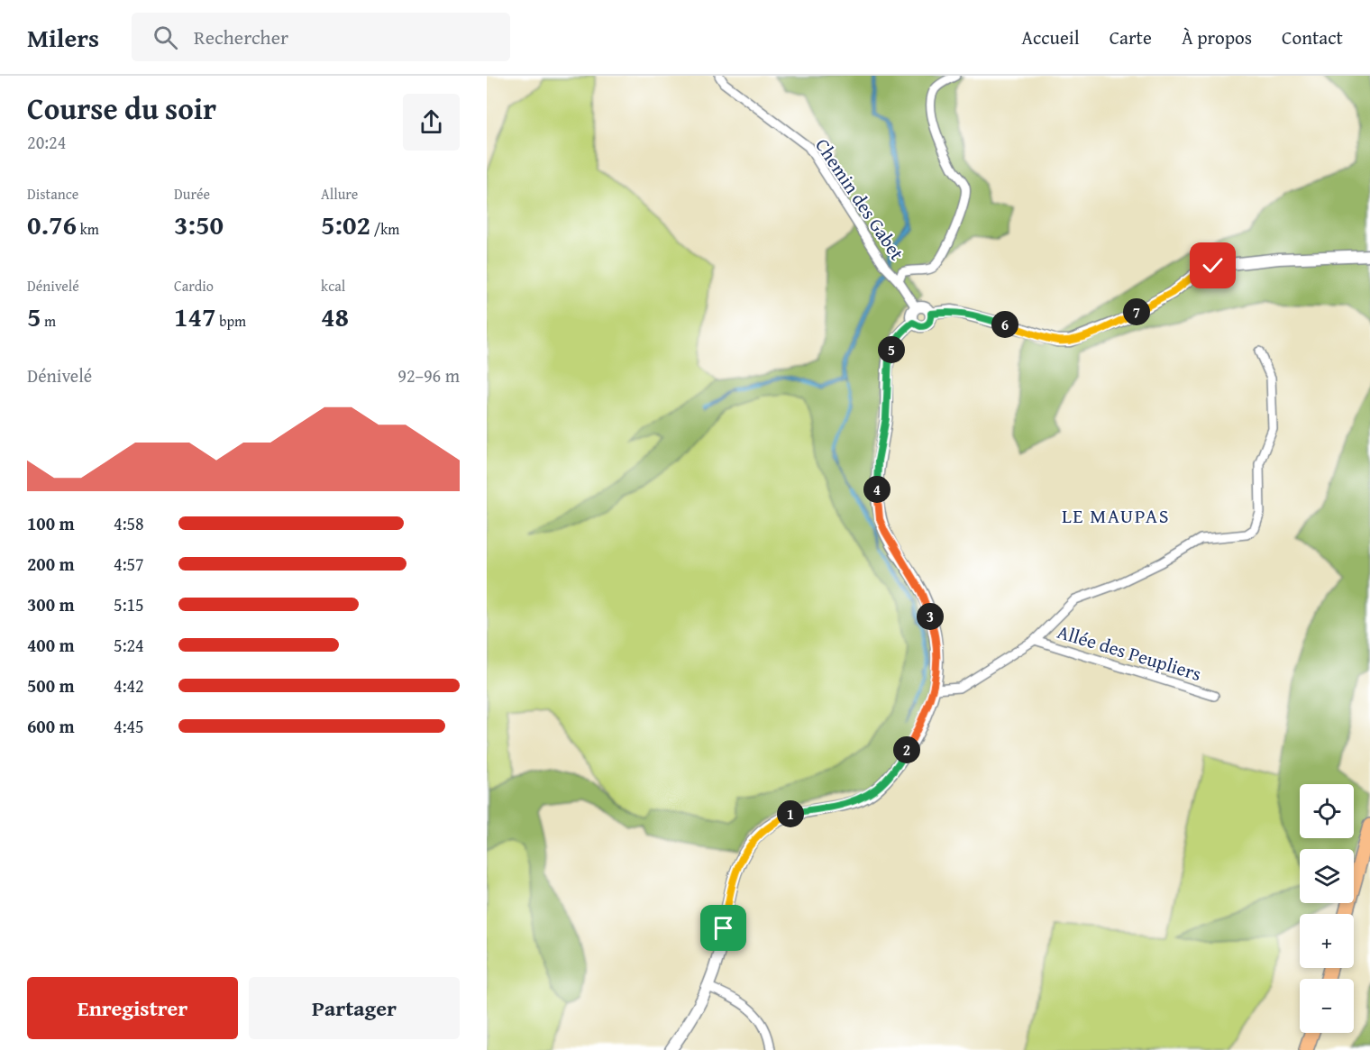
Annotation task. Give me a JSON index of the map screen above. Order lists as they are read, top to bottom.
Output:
{
  "streets": {
    "street": ["Chemin des Gabet", "Allée des Peupliers"]
  },
  "districts": ["LE MAUPAS"],
  "page": {
    "header": "Milers",
    "search": "Rechercher",
    "nav": [
      "Accueil",
      "Carte",
      "À propos",
      "Contact"
    ],
    "heading": ["Course du soir", "20:24"],
    "stats": [
      ["Distance", "0.76 km"],
      ["Durée", "3:50"],
      ["Allure", "5:02 /km"],
      ["Dénivelé", "5 m"],
      ["Cardio", "147 bpm"],
      ["kcal", "48"]
    ],
    "pins": [
      "7",
      "6",
      "5",
      "4",
      "3",
      "2",
      "1"
    ],
    "chart": ["Dénivelé", "92–96 m"],
    "list": [
      {
        "name": "100 m",
        "note": "4:58"
      },
      {
        "name": "200 m",
        "note": "4:57"
      },
      {
        "name": "300 m",
        "note": "5:15"
      },
      {
        "name": "400 m",
        "note": "5:24"
      },
      {
        "name": "500 m",
        "note": "4:42"
      },
      {
        "name": "600 m",
        "note": "4:45"
      }
    ],
    "map_buttons": ["+", "−"],
    "buttons": ["Enregistrer", "Partager"]
  }
}
